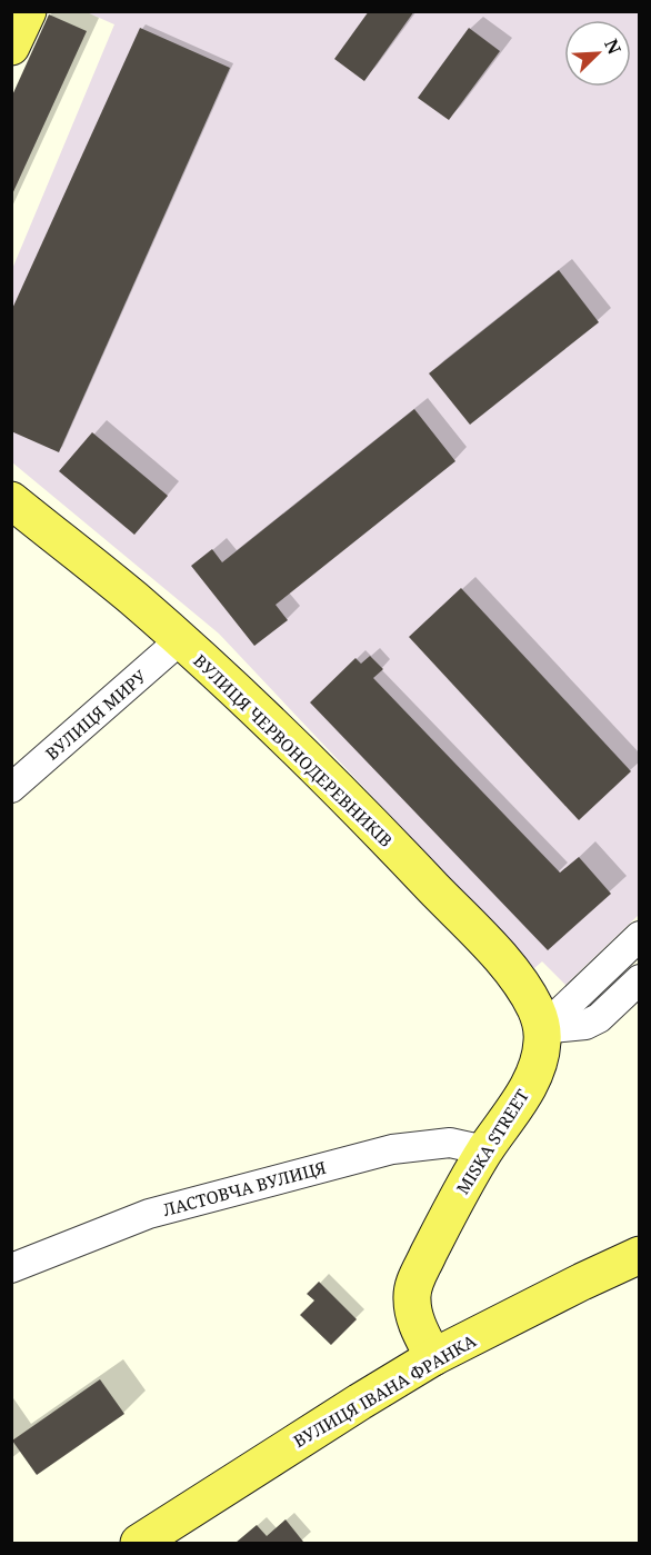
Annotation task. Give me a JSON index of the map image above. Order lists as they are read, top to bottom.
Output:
{
  "streets": {
    "main road": ["ВУЛИЦЯ ЧЕРВОНОДЕРЕВНИКІВ", "MISKA STREET", "ВУЛИЦЯ ІВАНА ФРАНКА"],
    "street": ["ВУЛИЦЯ МИРУ", "ЛАСТОВЧА ВУЛИЦЯ"]
  },
  "crossings": [
    ["ВУЛИЦЯ МИРУ", "ВУЛИЦЯ ЧЕРВОНОДЕРЕВНИКІВ"],
    ["ВУЛИЦЯ ЧЕРВОНОДЕРЕВНИКІВ", "MISKA STREET"],
    ["MISKA STREET", "ЛАСТОВЧА ВУЛИЦЯ"],
    ["MISKA STREET", "ВУЛИЦЯ ІВАНА ФРАНКА"]
  ],
  "north": "top right"
}
